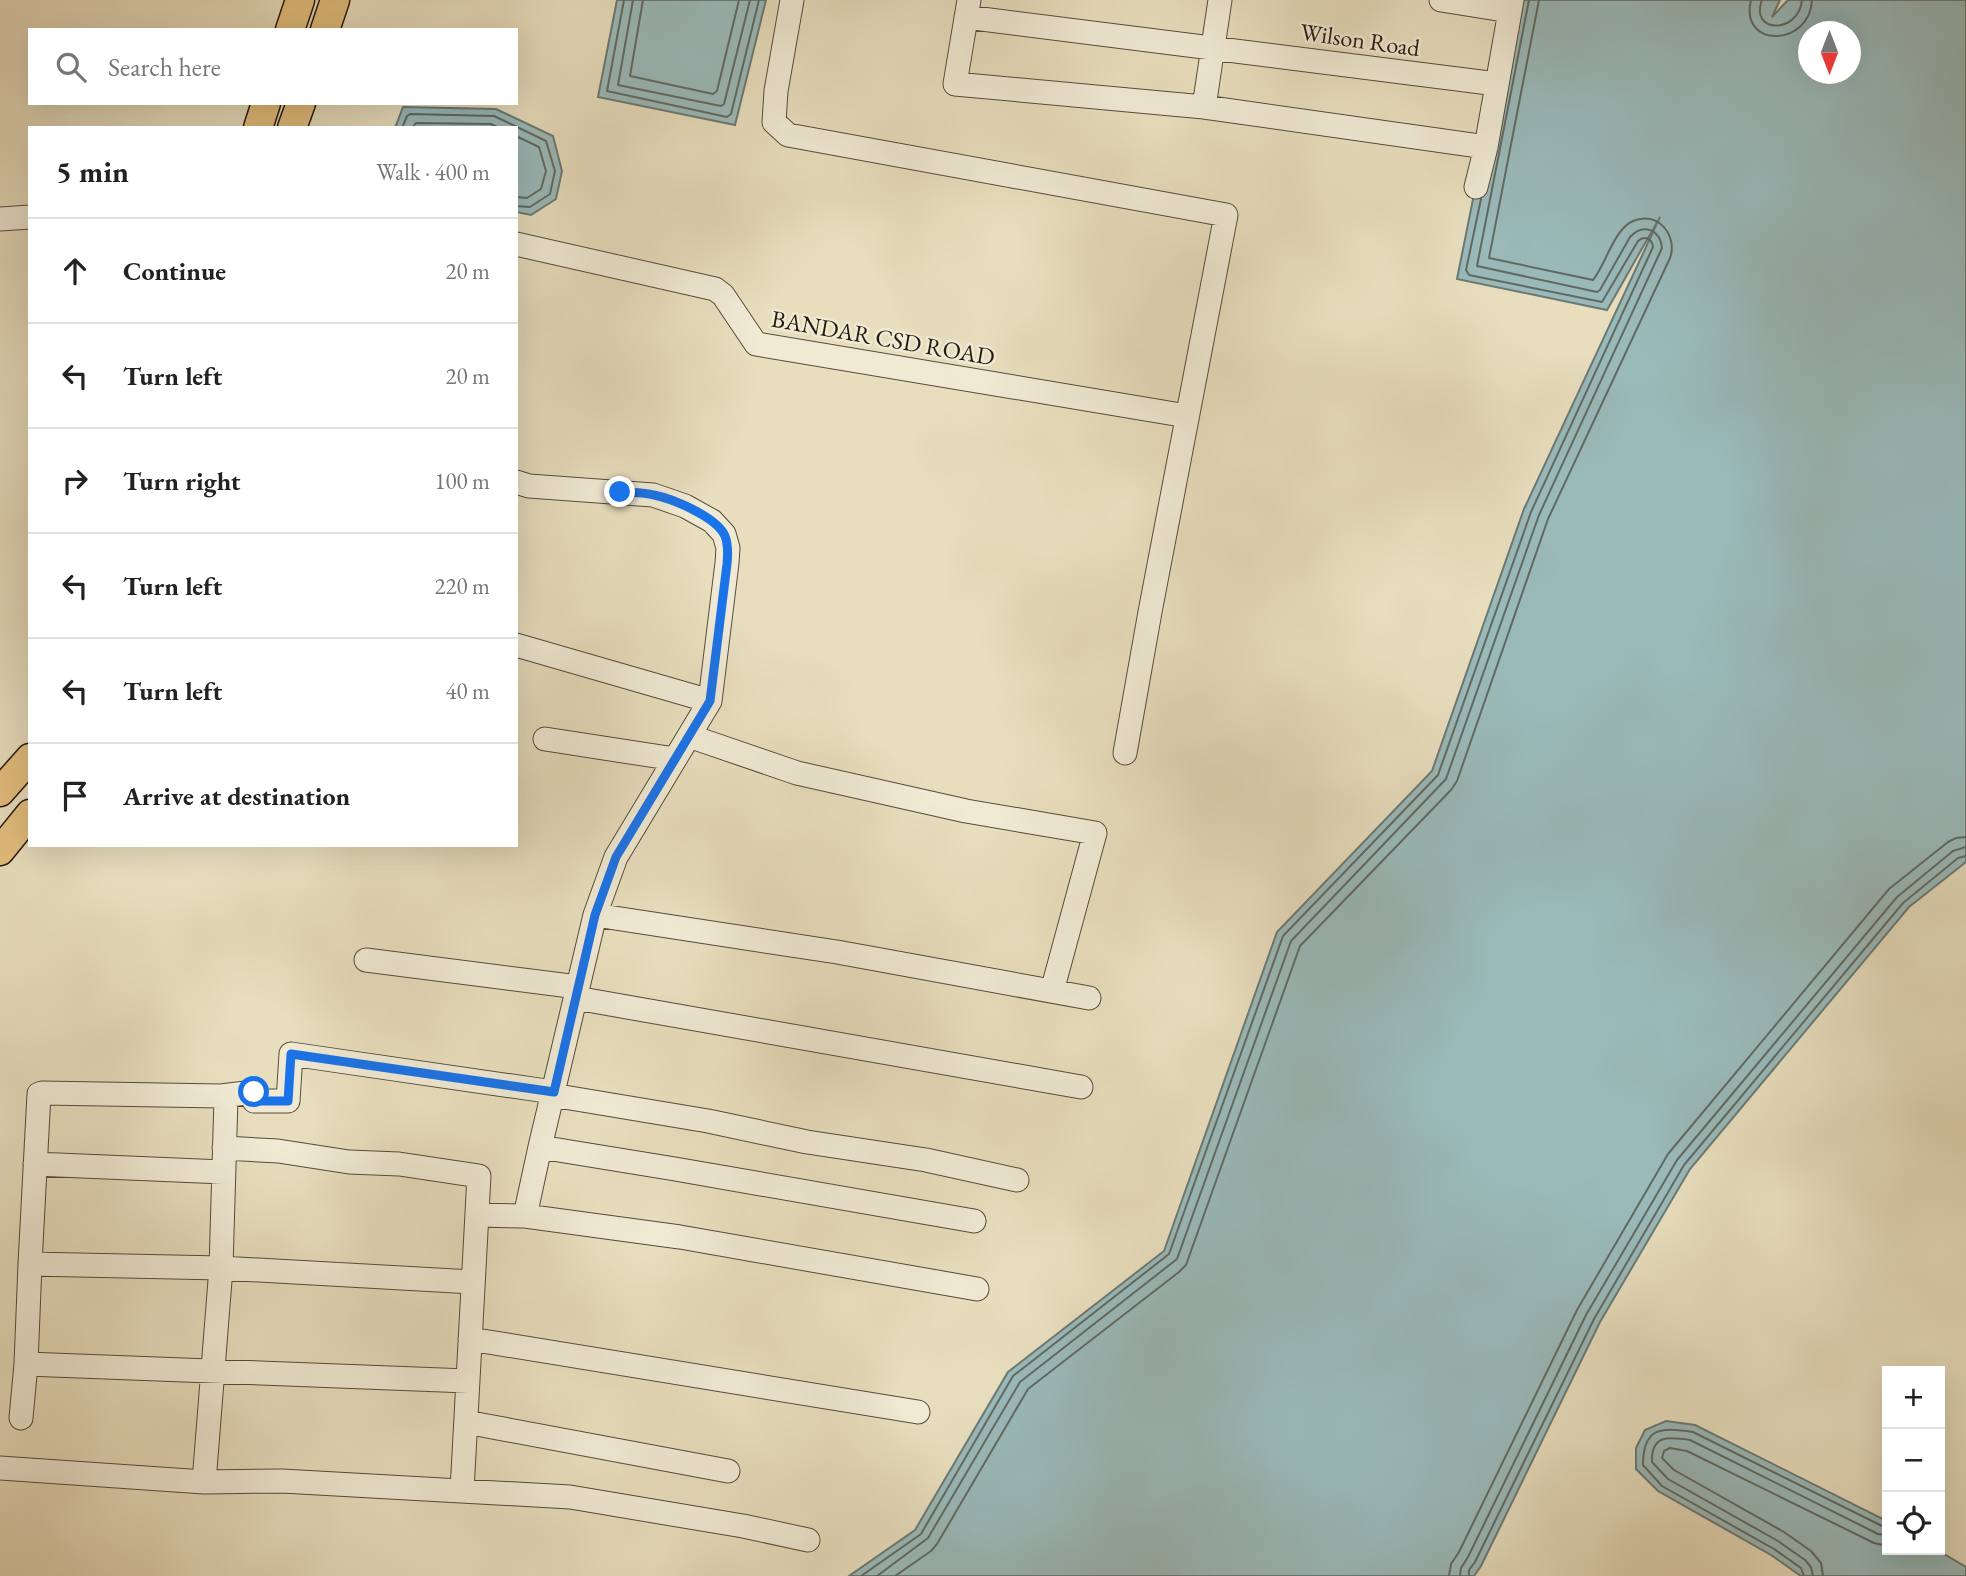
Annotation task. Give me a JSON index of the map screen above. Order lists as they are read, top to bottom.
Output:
{
  "streets": {
    "street": ["Wilson Road", "BANDAR CSD ROAD"]
  },
  "north": "bottom",
  "page": {
    "search": "Search here",
    "heading": ["5 min", "Walk · 400 m"],
    "list": [
      ["Continue", "20 m"],
      ["Turn left", "20 m"],
      ["Turn right", "100 m"],
      ["Turn left", "220 m"],
      ["Turn left", "40 m"],
      "Arrive at destination"
    ],
    "map_buttons": ["+", "−"]
  }
}
